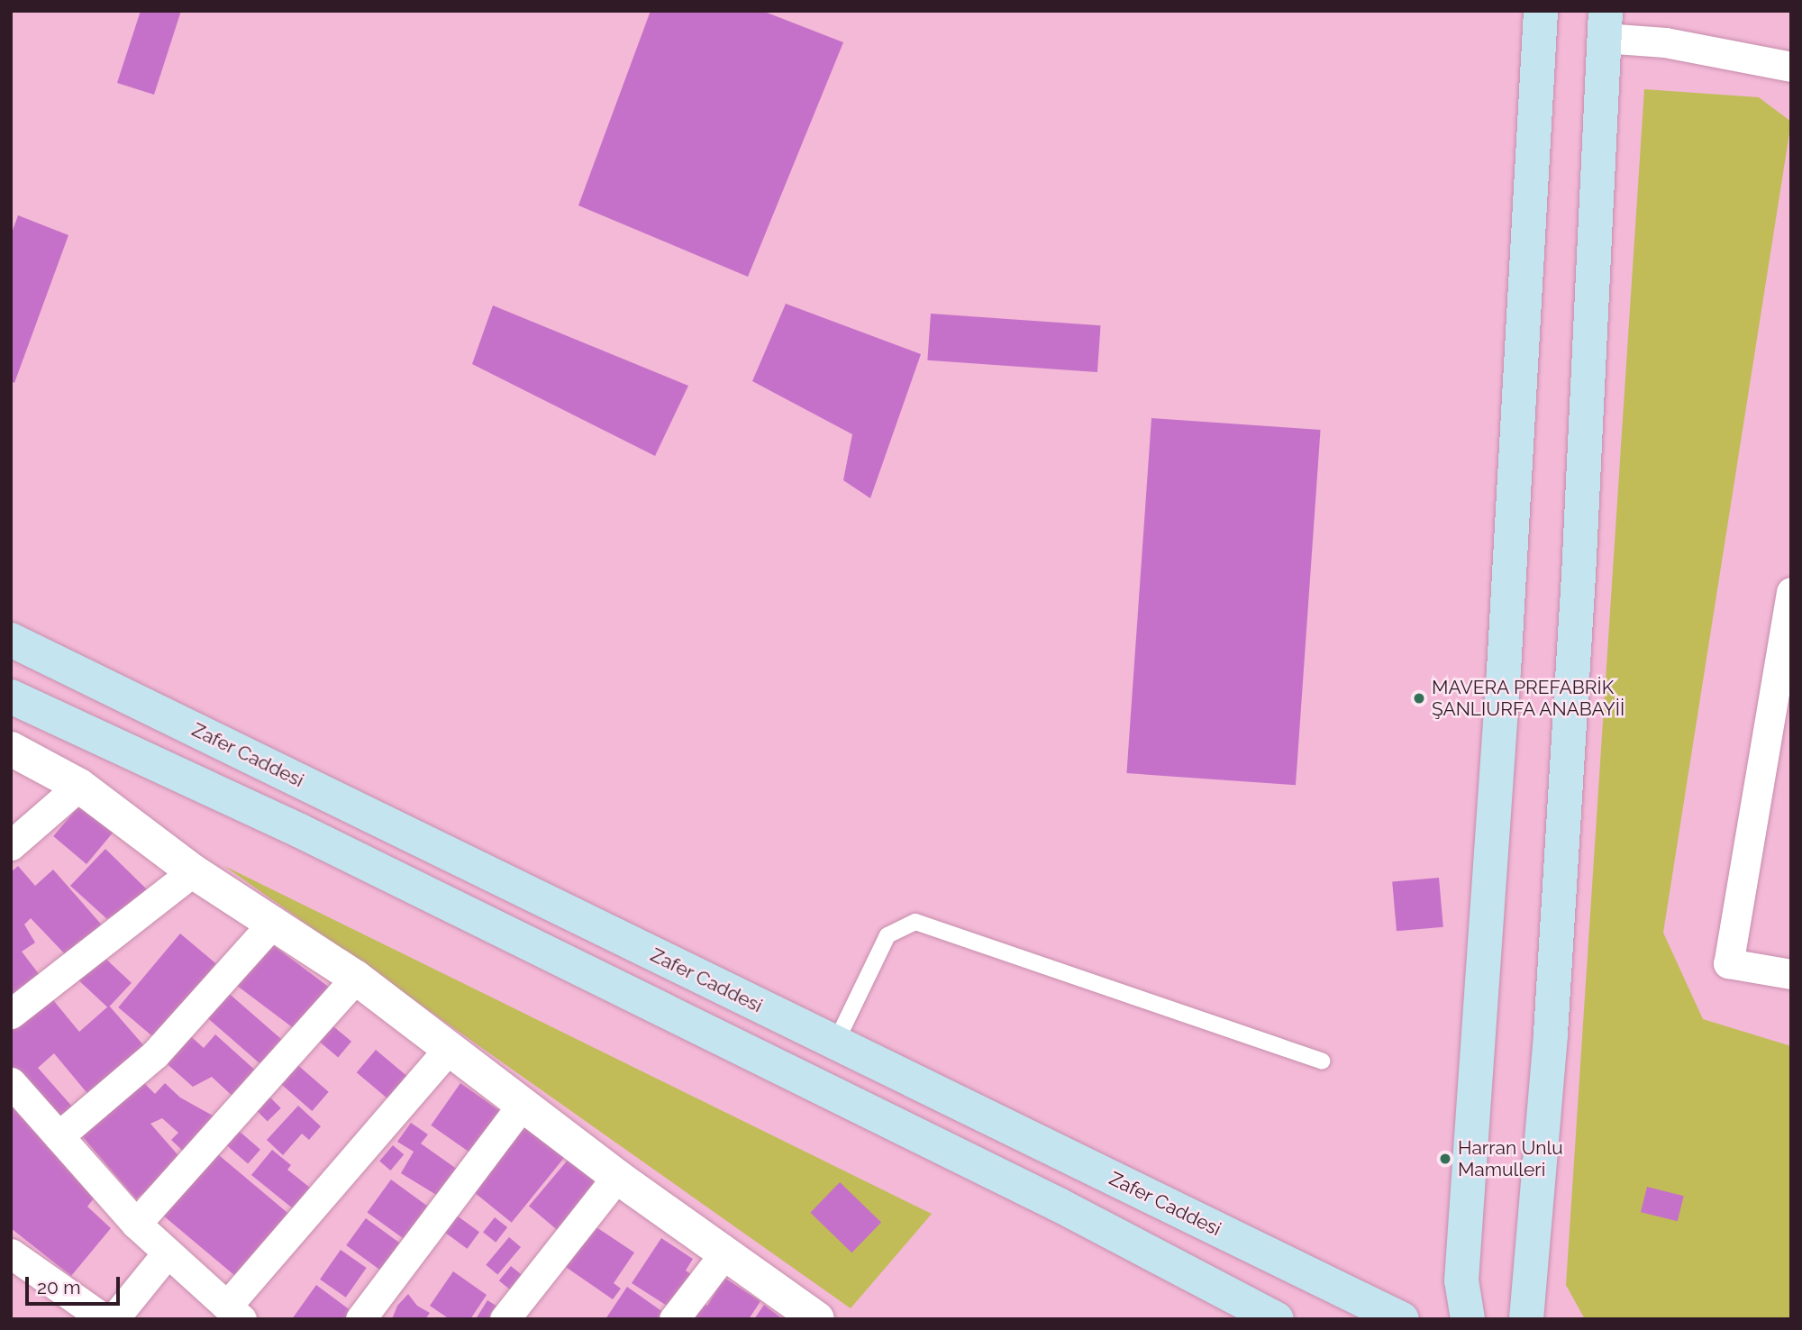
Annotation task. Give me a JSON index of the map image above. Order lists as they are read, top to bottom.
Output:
{
  "streets": {
    "main road": ["Zafer Caddesi"]
  },
  "places": ["MAVERA PREFABRİK ŞANLIURFA ANABAYİİ", "Harran Unlu Mamulleri"],
  "scale_bar": "20 m"
}
